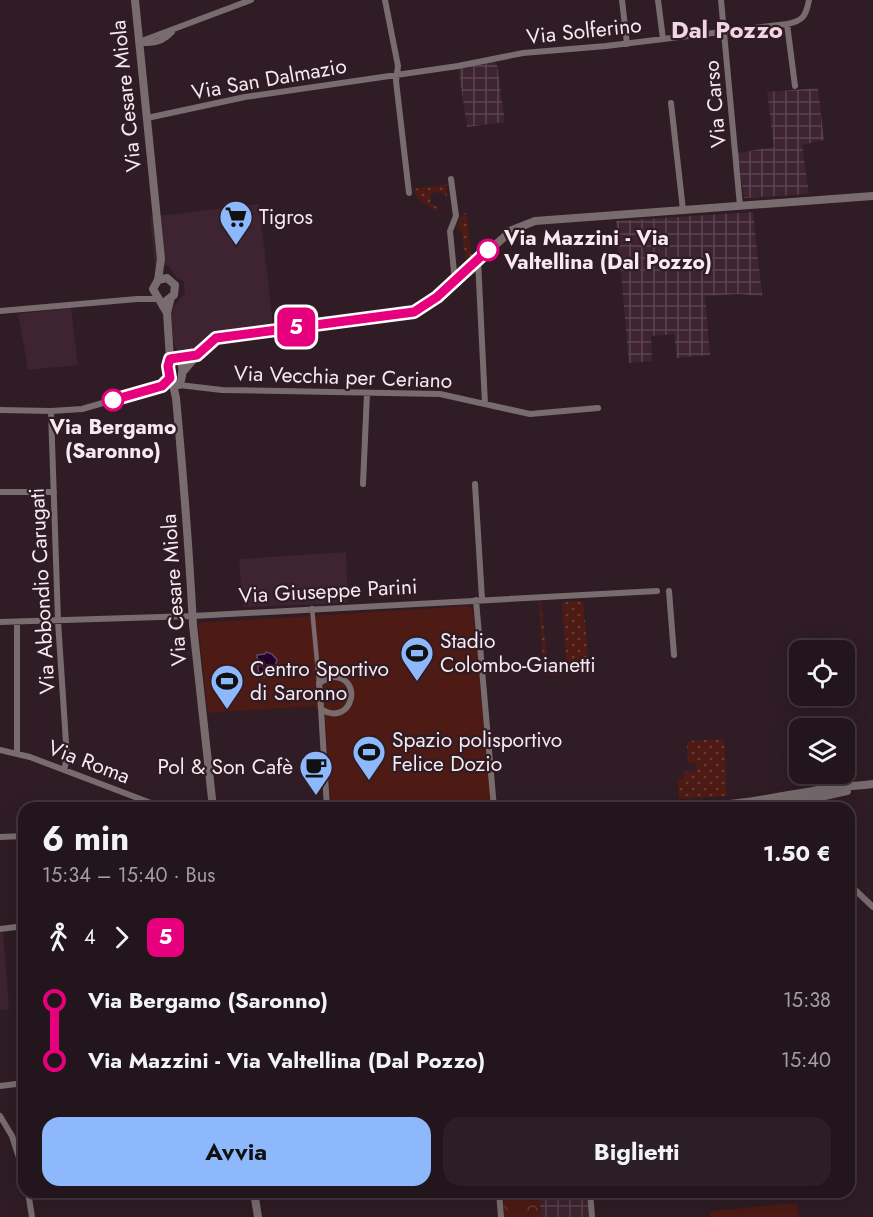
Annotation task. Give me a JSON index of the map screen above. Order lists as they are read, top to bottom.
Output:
{
  "streets": {
    "street": [
      "Via Solferino",
      "Via San Dalmazio",
      "Via Cesare Miola",
      "Via Carso",
      "Via Vecchia per Ceriano",
      "Via Abbondio Carugati",
      "Via Giuseppe Parini",
      "Via Roma"
    ]
  },
  "crossings": [
    ["Via Solferino", "Via San Dalmazio"],
    ["Via Solferino", "Via Carso"],
    ["Via San Dalmazio", "Via Cesare Miola"],
    ["Via Cesare Miola", "Via Vecchia per Ceriano"],
    ["Via Cesare Miola", "Via Giuseppe Parini"],
    ["Via Abbondio Carugati", "Via Giuseppe Parini"],
    ["Via Abbondio Carugati", "Via Roma"]
  ],
  "districts": ["Dal Pozzo"],
  "places": {
    "supermarket": ["Tigros"],
    "other": ["Via Mazzini - Via Valtellina (Dal Pozzo)", "Via Bergamo (Saronno)"],
    "sports": ["Stadio Colombo-Gianetti", "Centro Sportivo di Saronno", "Spazio polisportivo Felice Dozio"],
    "cafe": ["Pol & Son Cafè"]
  },
  "lines": ["bus line 5"],
  "page": {
    "on_map": "5",
    "heading": ["6 min", "15:34 – 15:40 · Bus", "1.50 €"],
    "legs": ["4", "5"],
    "list": [
      {
        "name": "Via Bergamo (Saronno)",
        "value": "15:38"
      },
      {
        "name": "Via Mazzini - Via Valtellina (Dal Pozzo)",
        "value": "15:40"
      }
    ],
    "buttons": ["Avvia", "Biglietti"]
  }
}
